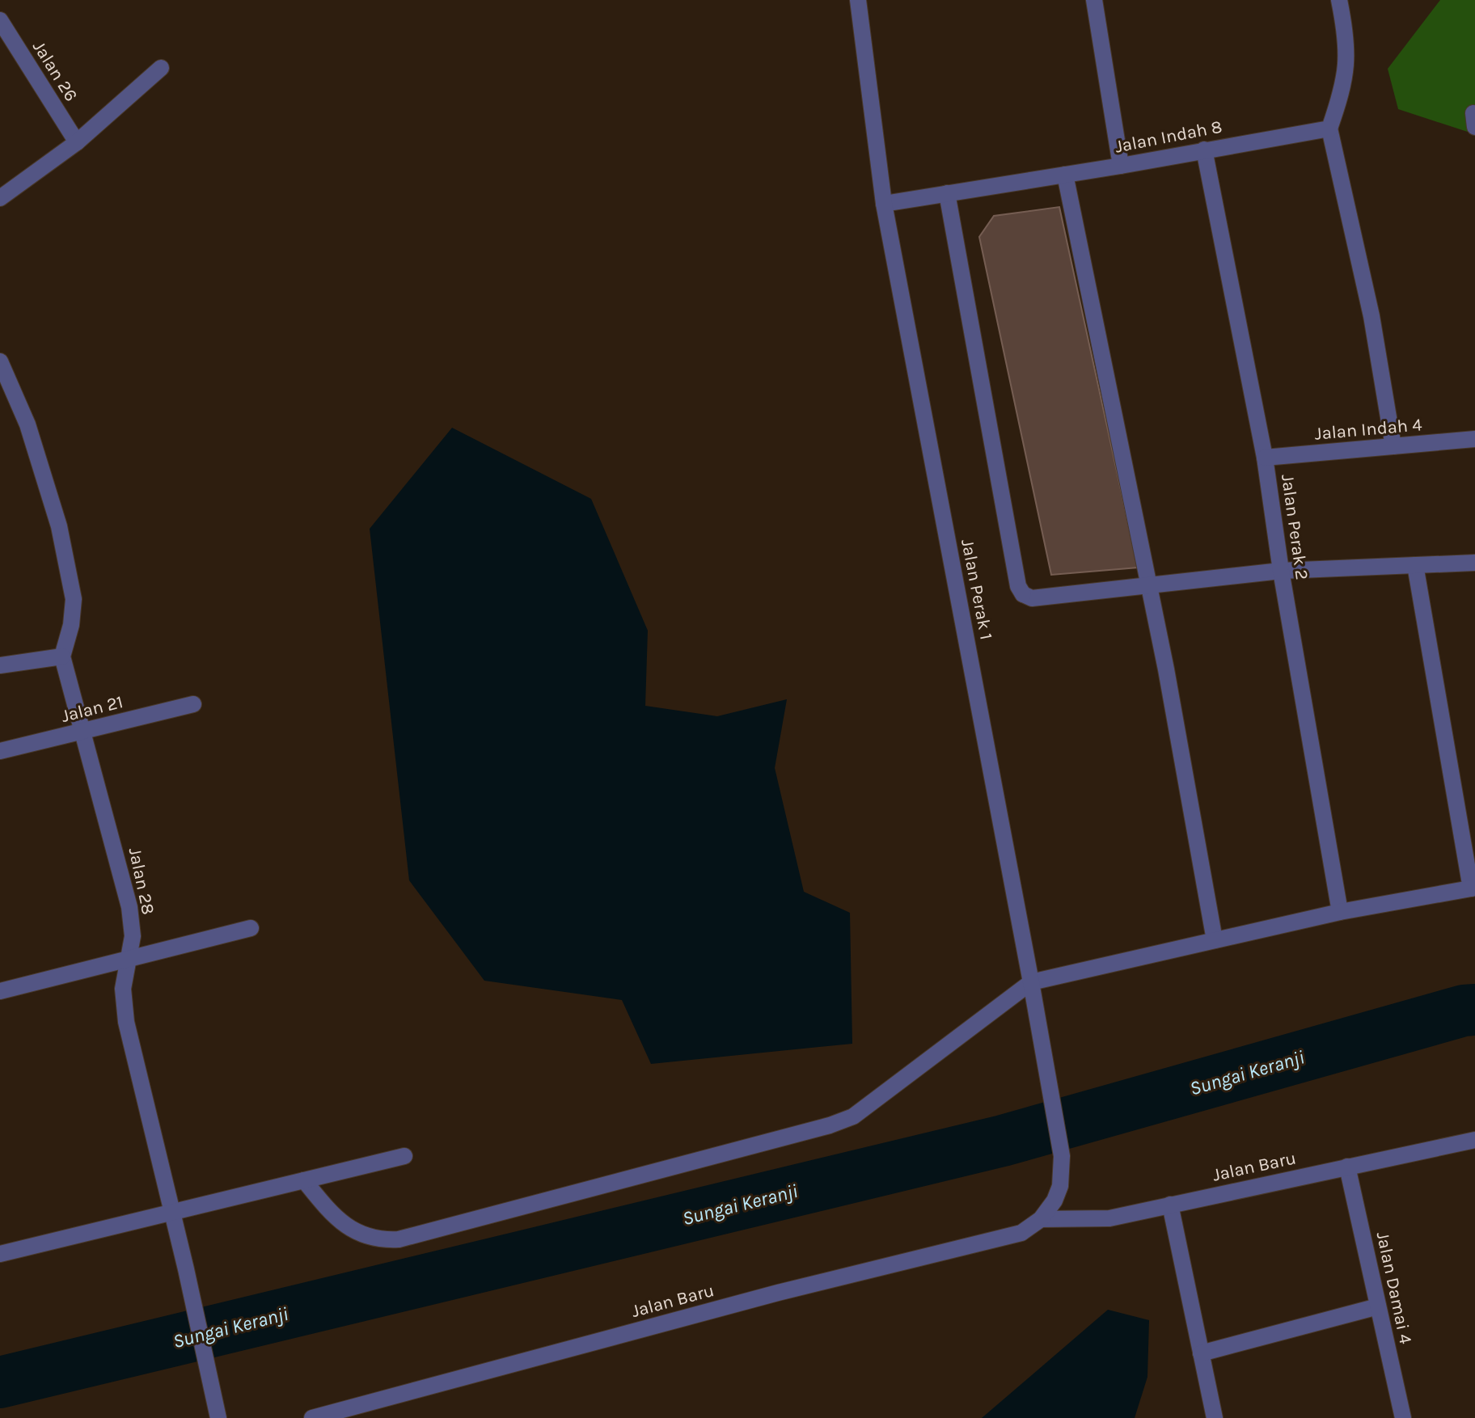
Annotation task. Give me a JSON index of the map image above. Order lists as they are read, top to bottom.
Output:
{
  "streets": {
    "street": [
      "Jalan 26",
      "Jalan Indah 8",
      "Jalan Indah 4",
      "Jalan Perak 2",
      "Jalan Perak 1",
      "Jalan 21",
      "Jalan 28",
      "Jalan Baru",
      "Jalan Damai 4"
    ]
  },
  "crossings": [
    ["Jalan Indah 8", "Jalan Perak 2"],
    ["Jalan Indah 8", "Jalan Perak 1"],
    ["Jalan Indah 4", "Jalan Perak 2"],
    ["Jalan Perak 1", "Jalan Baru"],
    ["Jalan 21", "Jalan 28"],
    ["Jalan Baru", "Jalan Damai 4"]
  ],
  "water": ["Sungai Keranji"]
}
